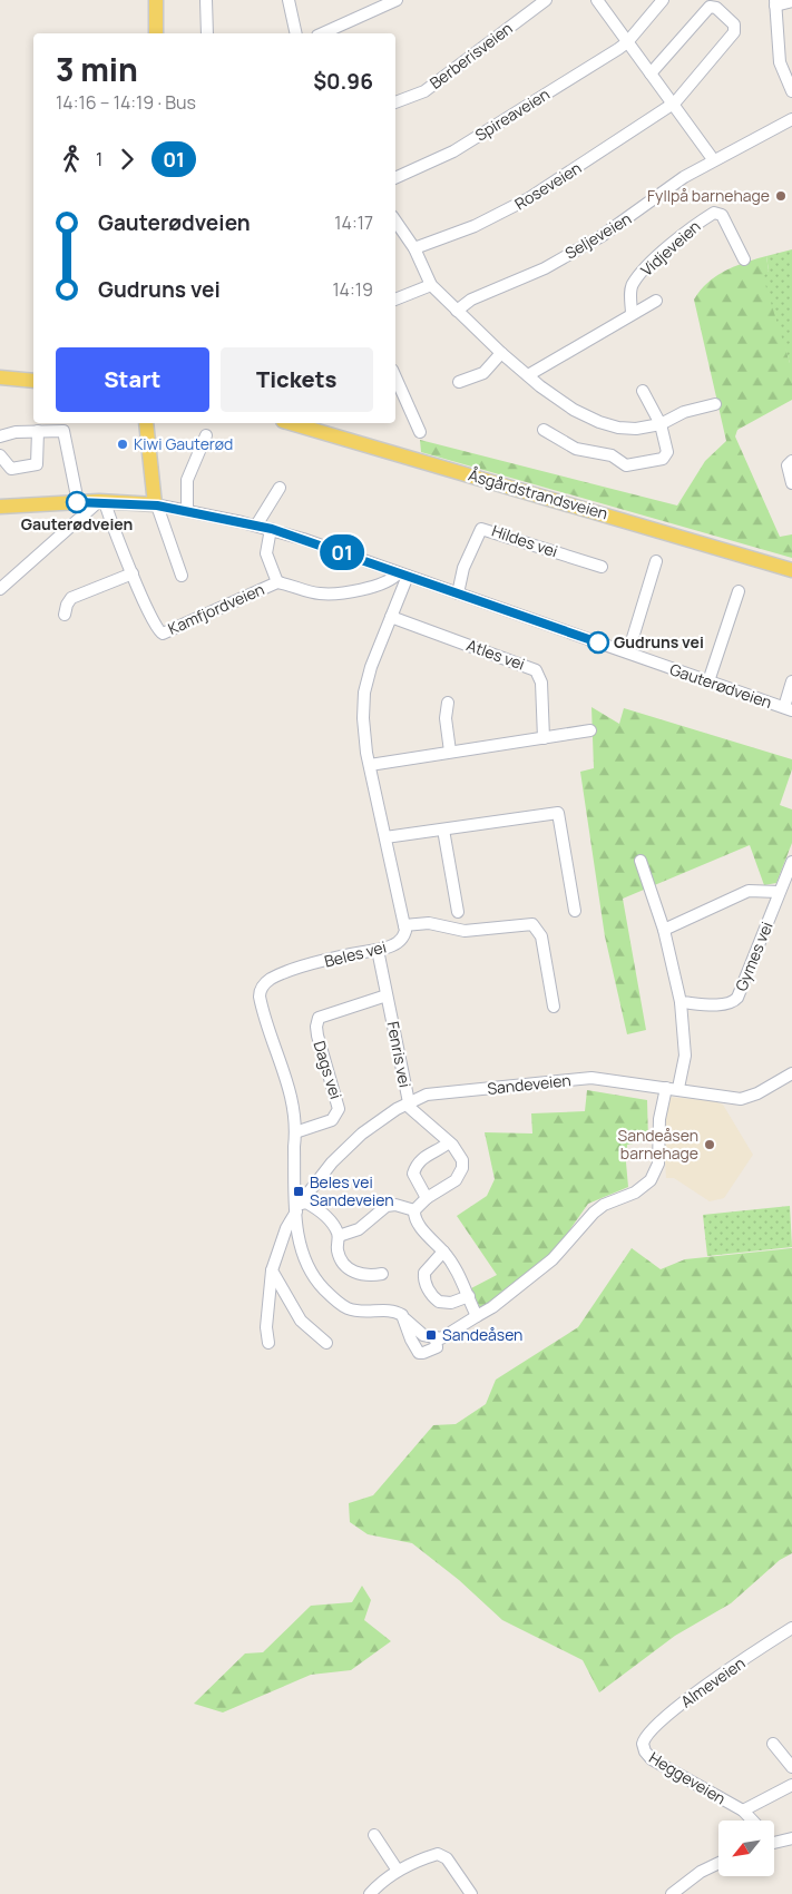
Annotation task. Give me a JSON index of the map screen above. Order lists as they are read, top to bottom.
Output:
{
  "streets": {
    "main road": ["Åsgårdstrandsveien", "Gauterødveien"],
    "street": [
      "Berberisveien",
      "Spireaveien",
      "Roseveien",
      "Seljeveien",
      "Vidjeveien",
      "Hildes vei",
      "Kamfjordveien",
      "Atles vei",
      "Beles vei",
      "Gymes vei",
      "Fenris vei",
      "Dags vei",
      "Sandeveien",
      "Almeveien",
      "Heggeveien"
    ]
  },
  "crossings": [
    ["Hildes vei", "Gauterødveien"],
    ["Kamfjordveien", "Gauterødveien"],
    ["Beles vei", "Fenris vei"],
    ["Beles vei", "Dags vei"],
    ["Beles vei", "Sandeveien"],
    ["Fenris vei", "Dags vei"],
    ["Fenris vei", "Sandeveien"],
    ["Almeveien", "Heggeveien"]
  ],
  "places": {
    "other": [
      "Fyllpå barnehage",
      "Kiwi Gauterød",
      "Gauterødveien",
      "Gudruns vei",
      "Sandeåsen barnehage"
    ],
    "transit": ["Beles vei Sandeveien", "Sandeåsen"]
  },
  "lines": ["bus line 01"],
  "north": "bottom left",
  "page": {
    "on_map": "01",
    "heading": ["3 min", "14:16 – 14:19 · Bus", "$0.96"],
    "legs": ["1", "01"],
    "list": [
      {
        "name": "Gauterødveien",
        "value": "14:17"
      },
      {
        "name": "Gudruns vei",
        "value": "14:19"
      }
    ],
    "buttons": ["Start", "Tickets"]
  }
}
